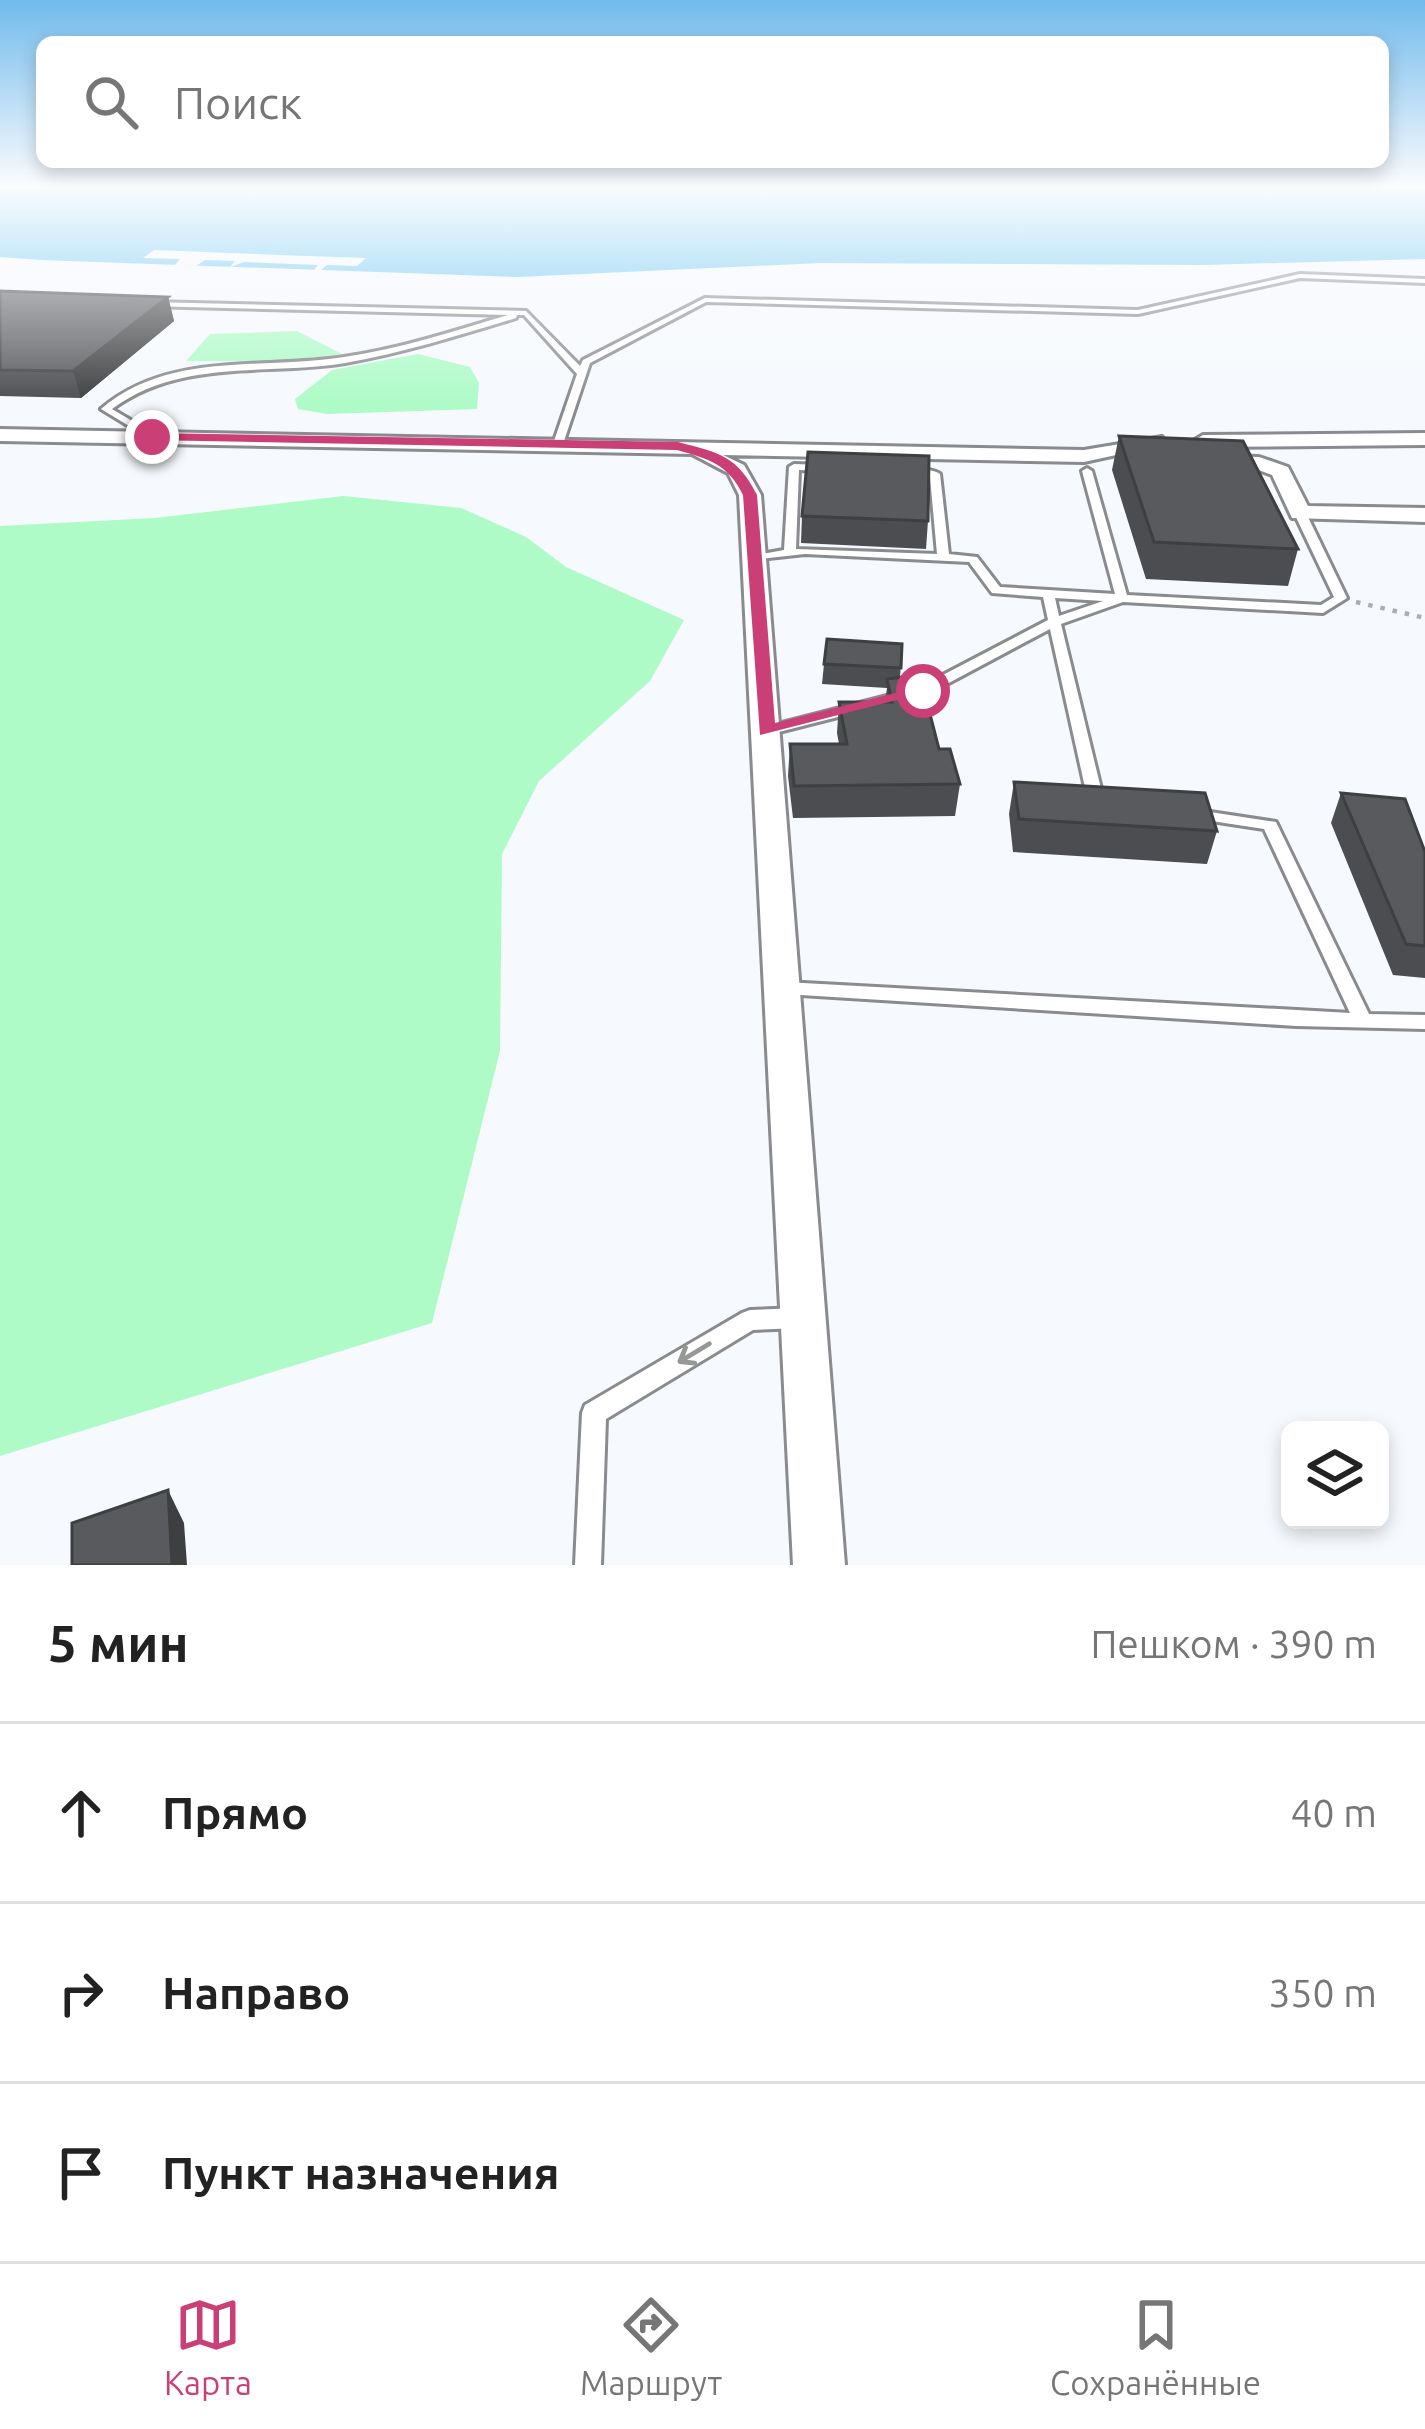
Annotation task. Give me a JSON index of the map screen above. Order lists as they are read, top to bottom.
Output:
{
  "page": {
    "search": "Поиск",
    "heading": ["5 мин", "Пешком · 390 m"],
    "list": [
      ["Прямо", "40 m"],
      ["Направо", "350 m"],
      "Пункт назначения"
    ],
    "nav": ["Карта", "Маршрут", "Сохранённые"]
  }
}
